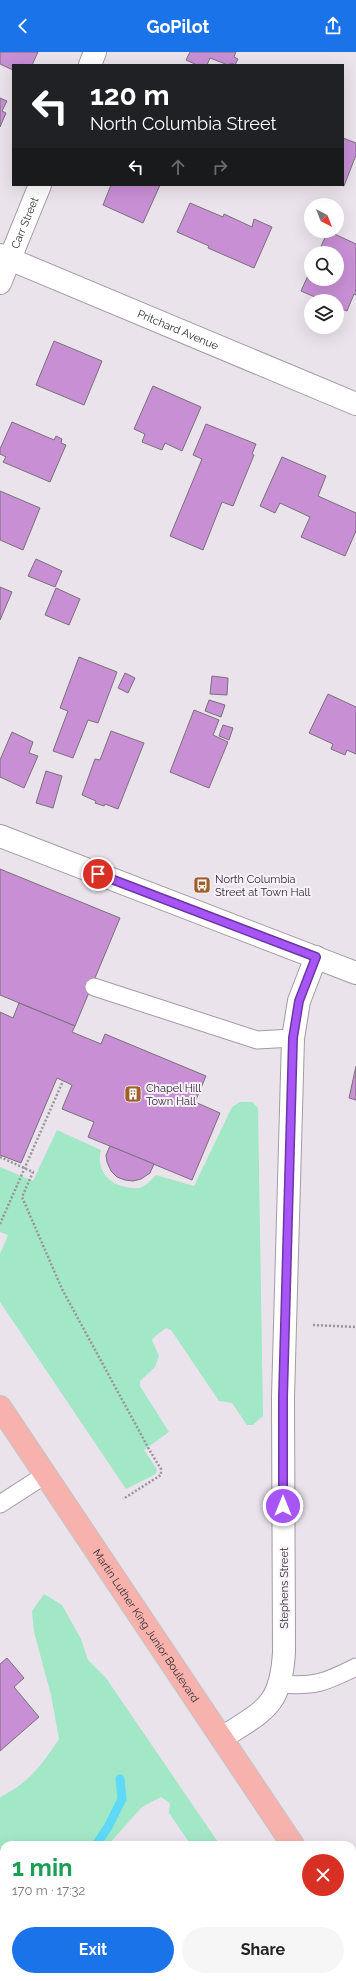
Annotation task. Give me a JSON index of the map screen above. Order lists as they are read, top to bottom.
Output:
{
  "streets": {
    "main road": ["Martin Luther King Junior Boulevard"],
    "street": ["Carr Street", "Pritchard Avenue", "Stephens Street"]
  },
  "crossings": [
    ["Carr Street", "Pritchard Avenue"],
    ["Stephens Street", "Martin Luther King Junior Boulevard"]
  ],
  "places": {
    "bus stop": ["North Columbia Street at Town Hall"],
    "building": ["Chapel Hill Town Hall"]
  },
  "north": "bottom right",
  "page": {
    "header": "GoPilot",
    "turn": ["120 m", "North Columbia Street"],
    "heading": ["1 min", "170 m · 17:32"],
    "buttons": ["Exit", "Share"]
  }
}
